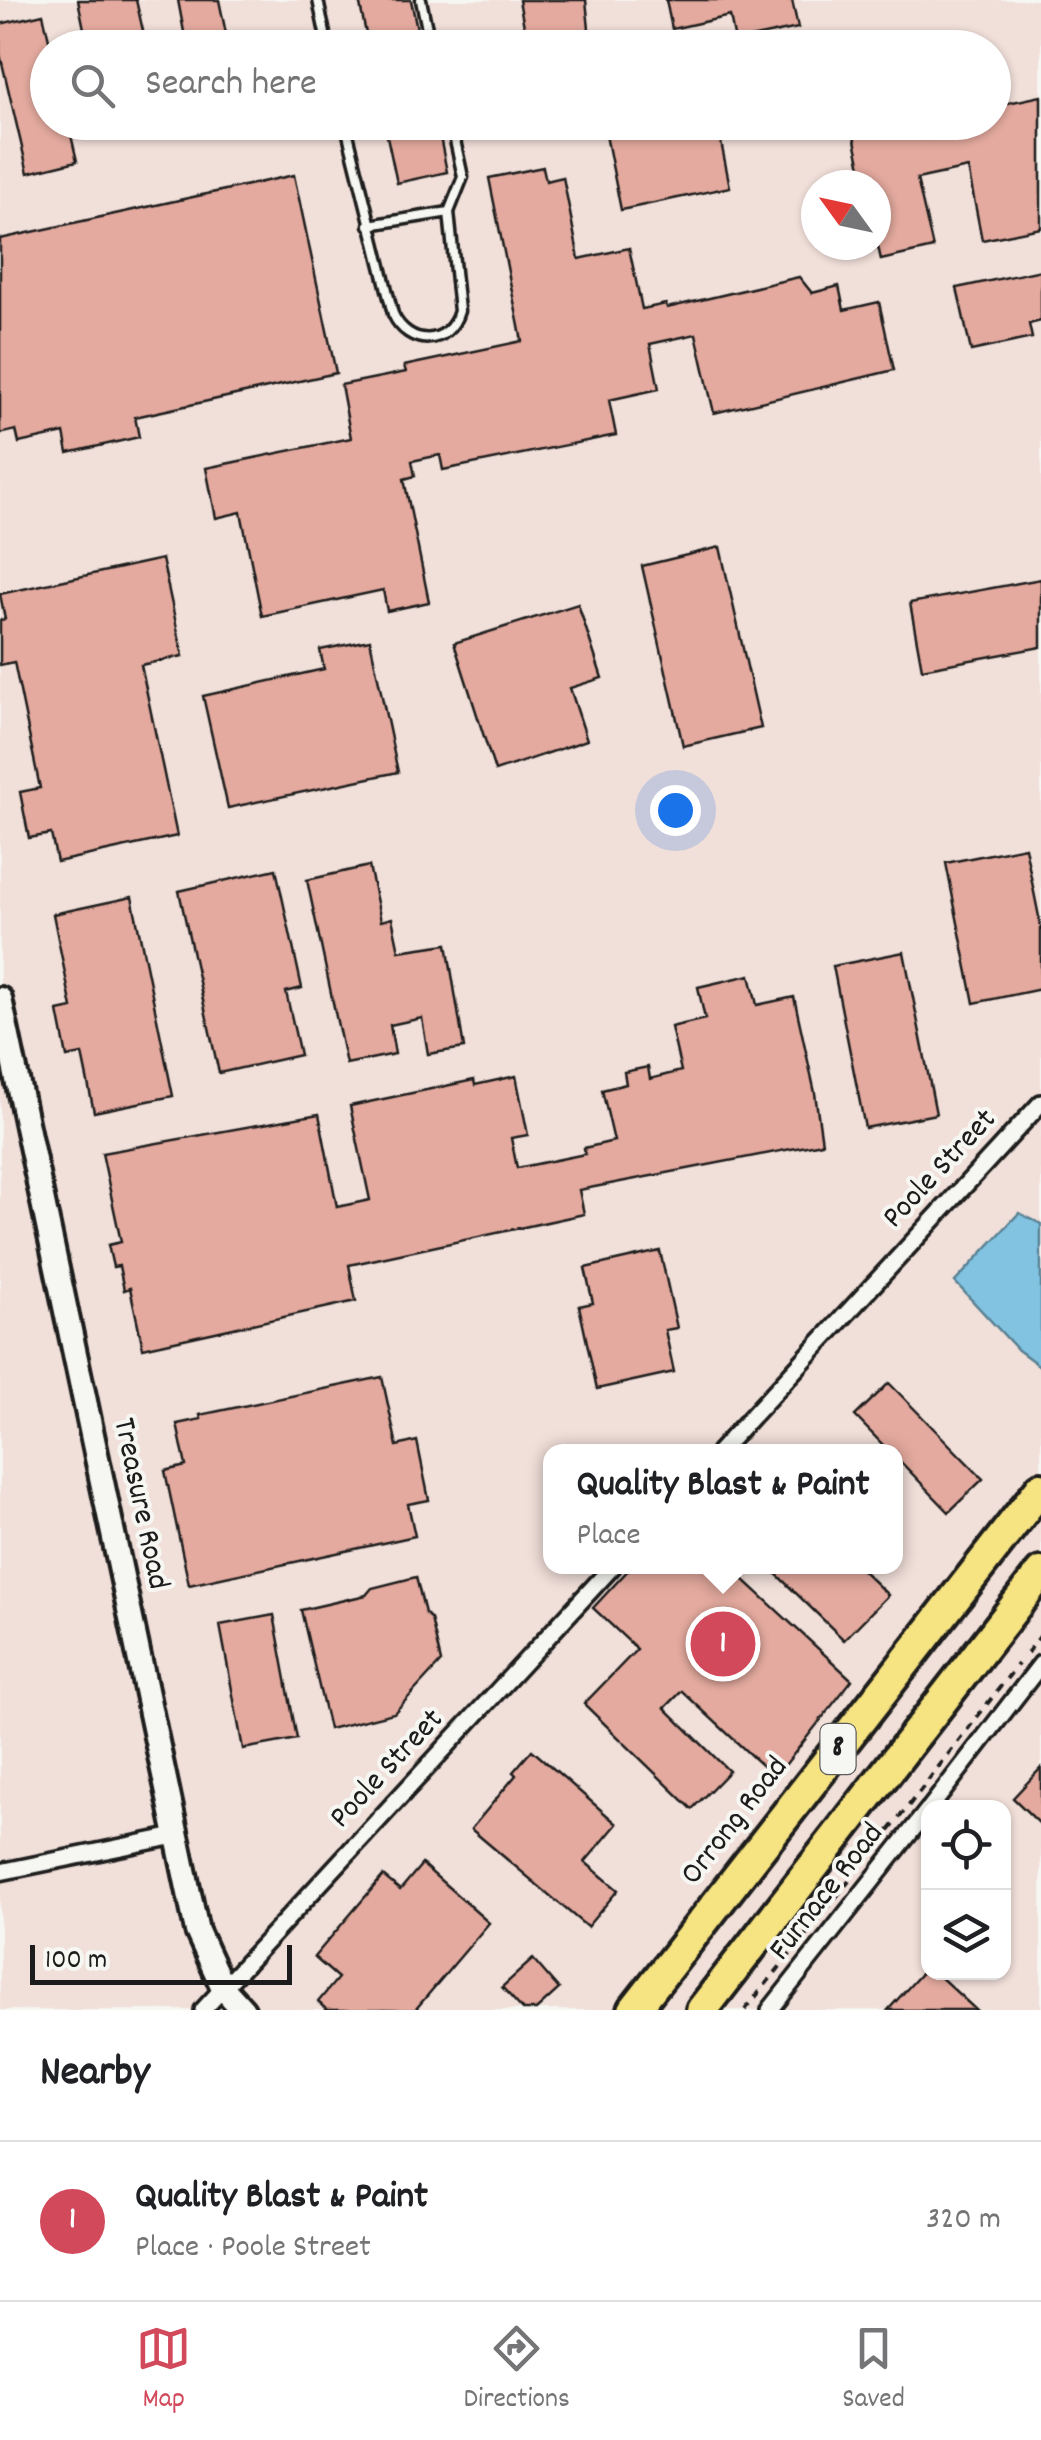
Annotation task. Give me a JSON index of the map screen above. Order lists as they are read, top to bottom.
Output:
{
  "streets": {
    "highway": ["8", "Orrong Road"],
    "street": ["Poole Street", "Treasure Road", "Furnace Road"]
  },
  "crossings": [
    ["Poole Street", "Treasure Road"]
  ],
  "scale_bar": "100 m",
  "north": "top left",
  "page": {
    "search": "Search here",
    "popup": ["Quality Blast & Paint", "Place"],
    "pins": "1",
    "scale": "100 m",
    "heading": "Nearby",
    "list": [
      {
        "mark": "1",
        "name": "Quality Blast & Paint",
        "note": "Place · Poole Street",
        "value": "320 m"
      }
    ],
    "nav": ["Map", "Directions", "Saved"]
  }
}
